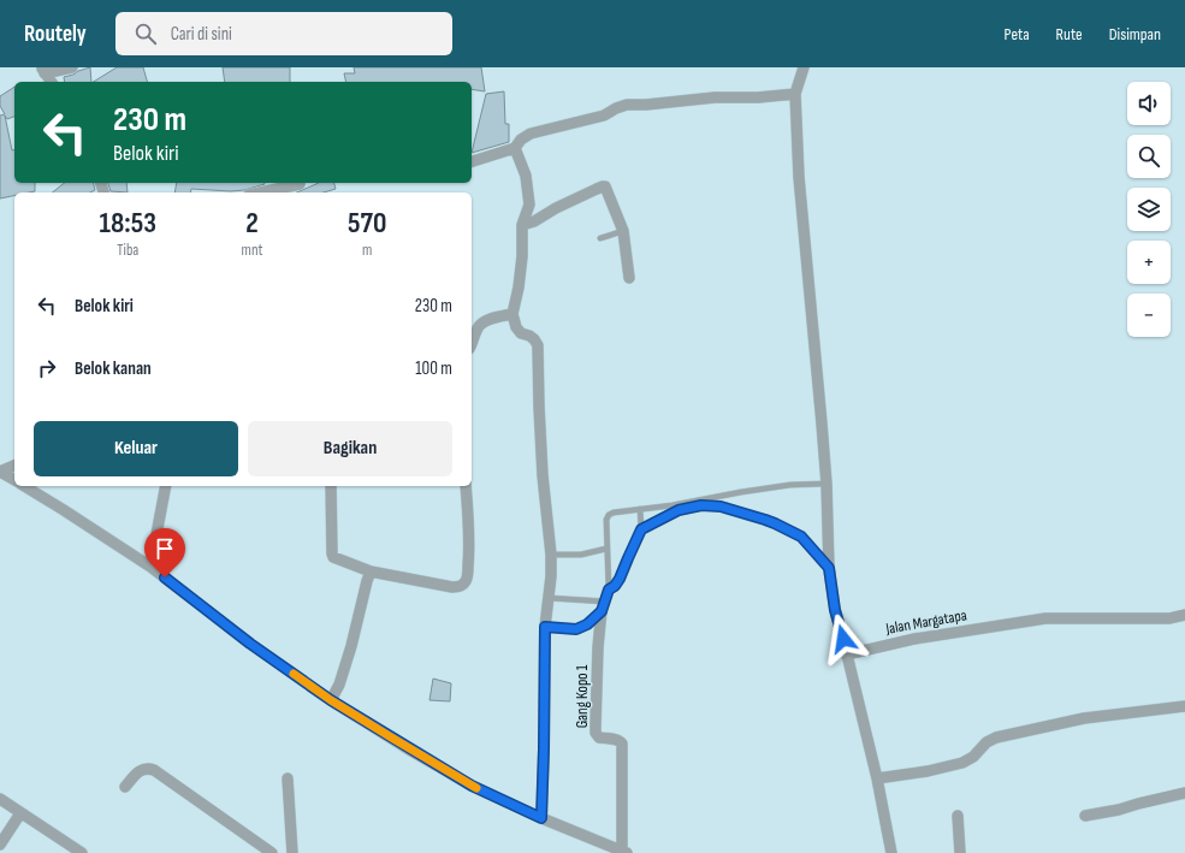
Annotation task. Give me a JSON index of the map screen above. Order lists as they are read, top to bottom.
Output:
{
  "streets": {
    "street": ["Jalan Margatapa", "Gang Kopo 1"]
  },
  "page": {
    "header": "Routely",
    "search": "Cari di sini",
    "nav": ["Peta", "Rute", "Disimpan"],
    "map_buttons": ["+", "−"],
    "turn": ["230 m", "Belok kiri"],
    "eta": [
      "18:53",
      "Tiba",
      "2",
      "mnt",
      "570",
      "m"
    ],
    "list": [
      {
        "name": "Belok kiri",
        "value": "230 m"
      },
      {
        "name": "Belok kanan",
        "value": "100 m"
      }
    ],
    "buttons": ["Keluar", "Bagikan"]
  }
}
